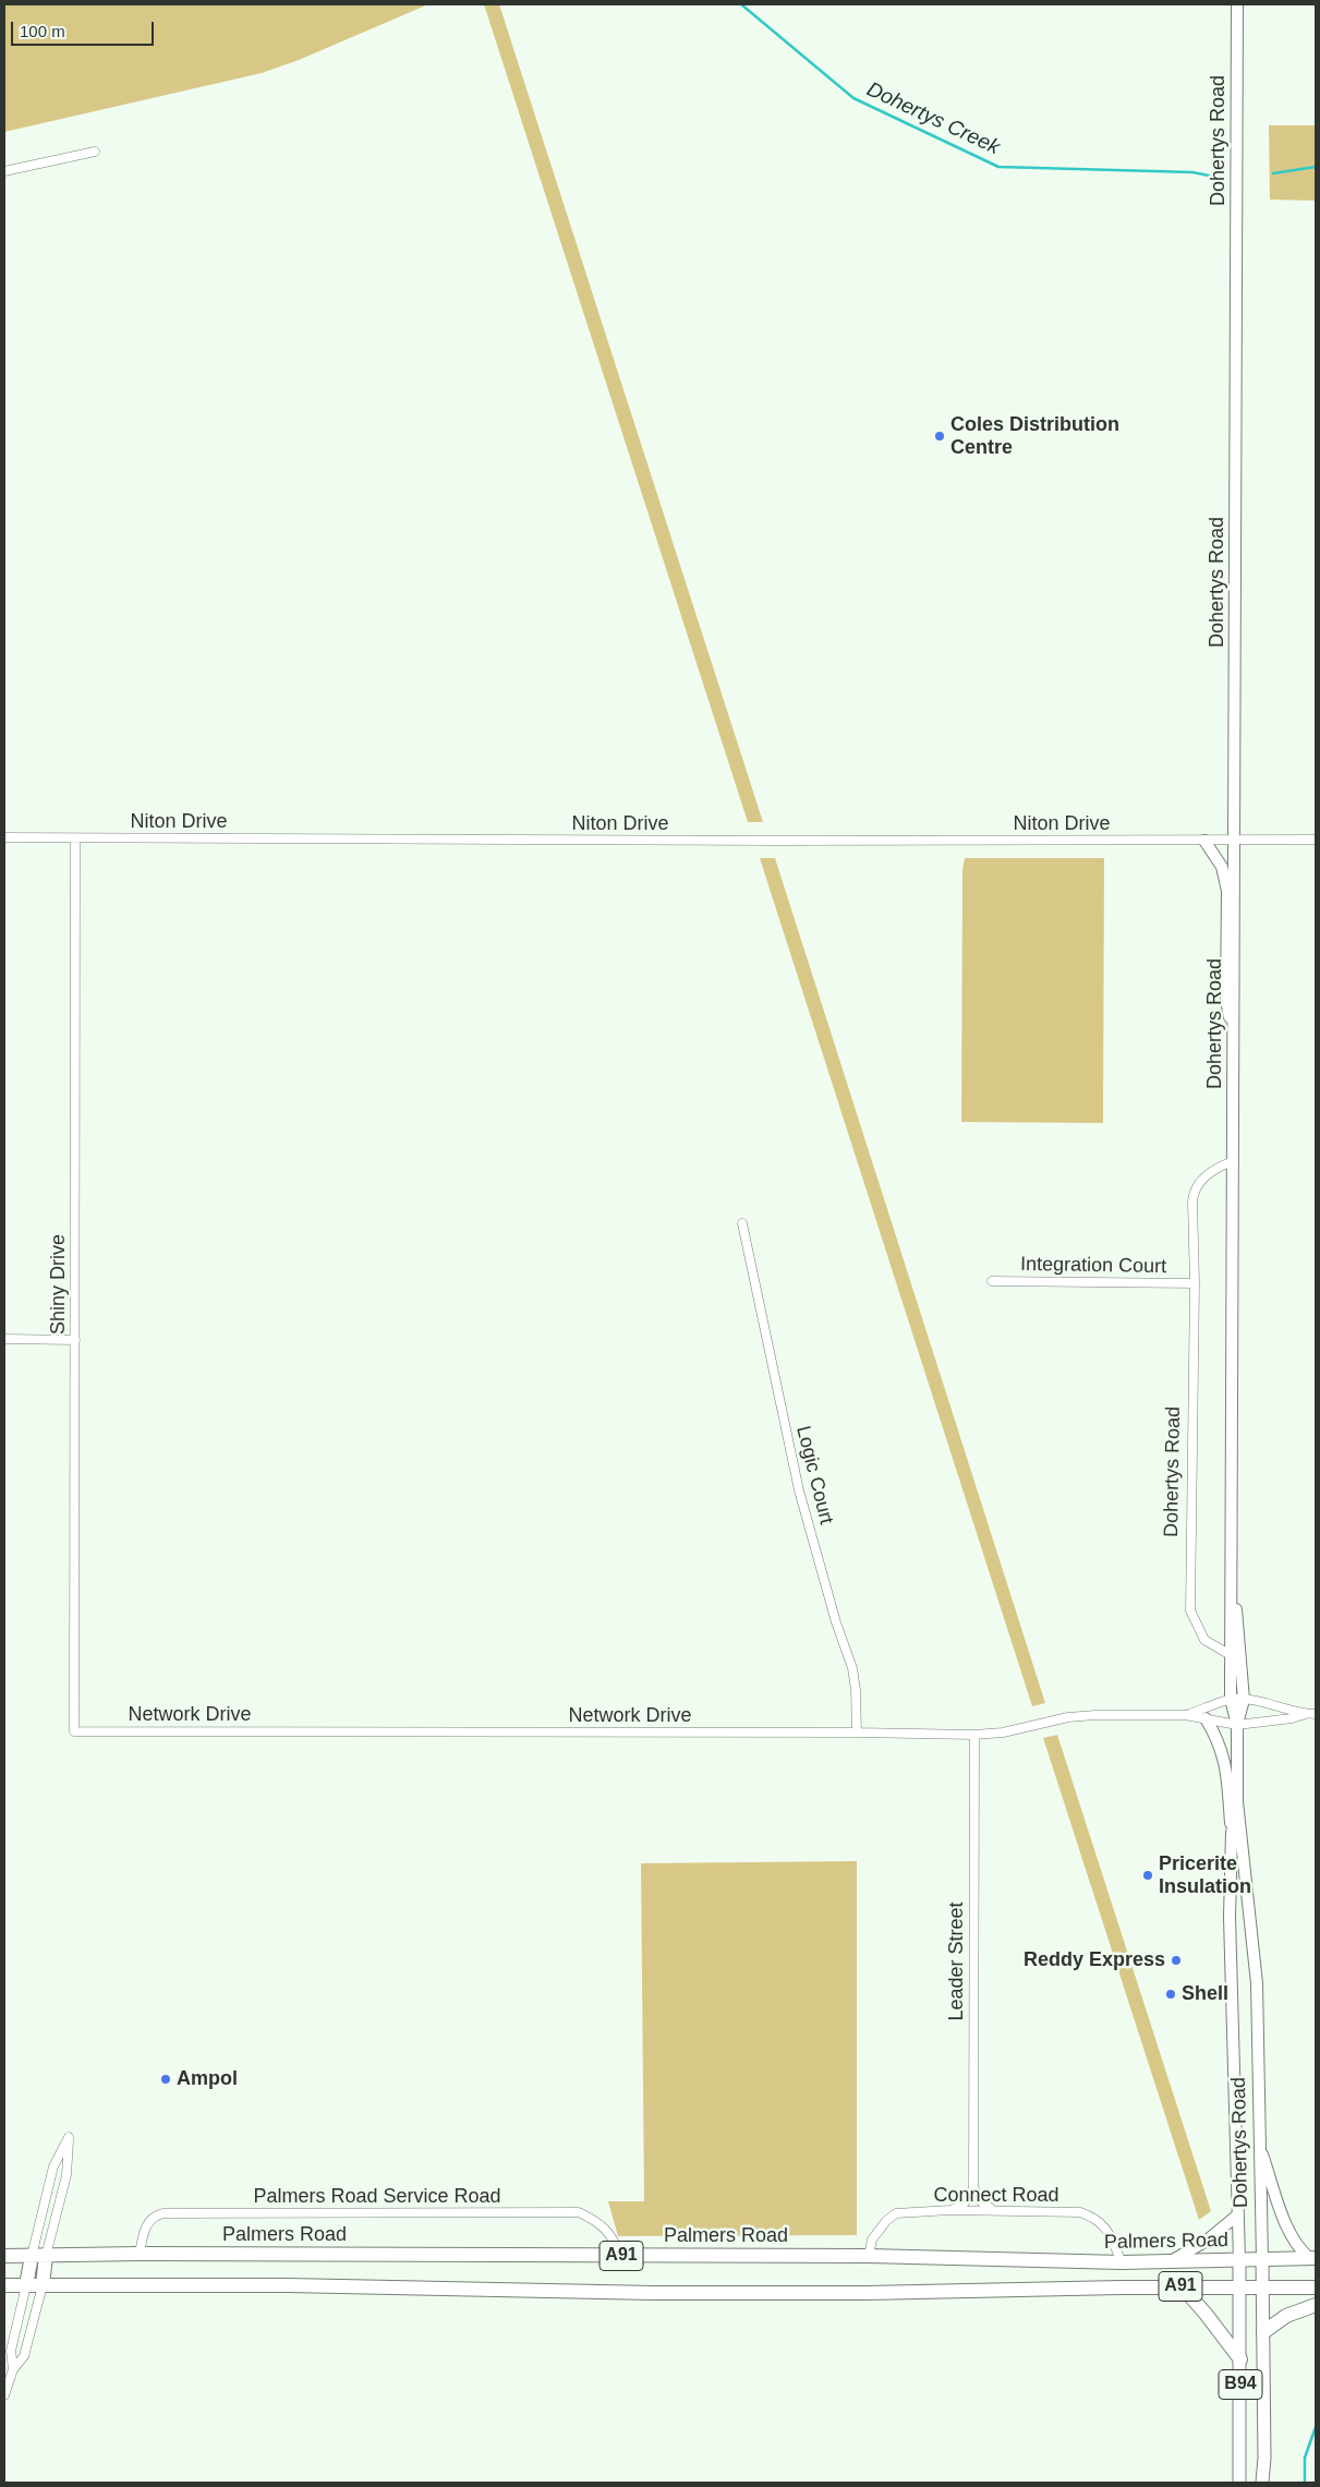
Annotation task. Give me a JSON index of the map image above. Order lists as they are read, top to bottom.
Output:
{
  "streets": {
    "highway": ["Palmers Road", "A91"],
    "main road": ["Dohertys Road", "B94"],
    "street": [
      "Niton Drive",
      "Integration Court",
      "Shiny Drive",
      "Logic Court",
      "Network Drive",
      "Leader Street",
      "Connect Road",
      "Palmers Road Service Road"
    ]
  },
  "crossings": [
    ["Dohertys Road", "Niton Drive"],
    ["Dohertys Road", "Integration Court"],
    ["Dohertys Road", "Network Drive"],
    ["Dohertys Road", "Palmers Road"],
    ["Dohertys Road", "A91"],
    ["Niton Drive", "Shiny Drive"],
    ["Shiny Drive", "Network Drive"],
    ["Logic Court", "Network Drive"],
    ["Network Drive", "Leader Street"],
    ["Connect Road", "Palmers Road"],
    ["Palmers Road Service Road", "Palmers Road"]
  ],
  "water": ["Dohertys Creek"],
  "places": [
    "Coles Distribution Centre",
    "Pricerite Insulation",
    "Reddy Express",
    "Shell",
    "Ampol"
  ],
  "scale_bar": "100 m"
}
